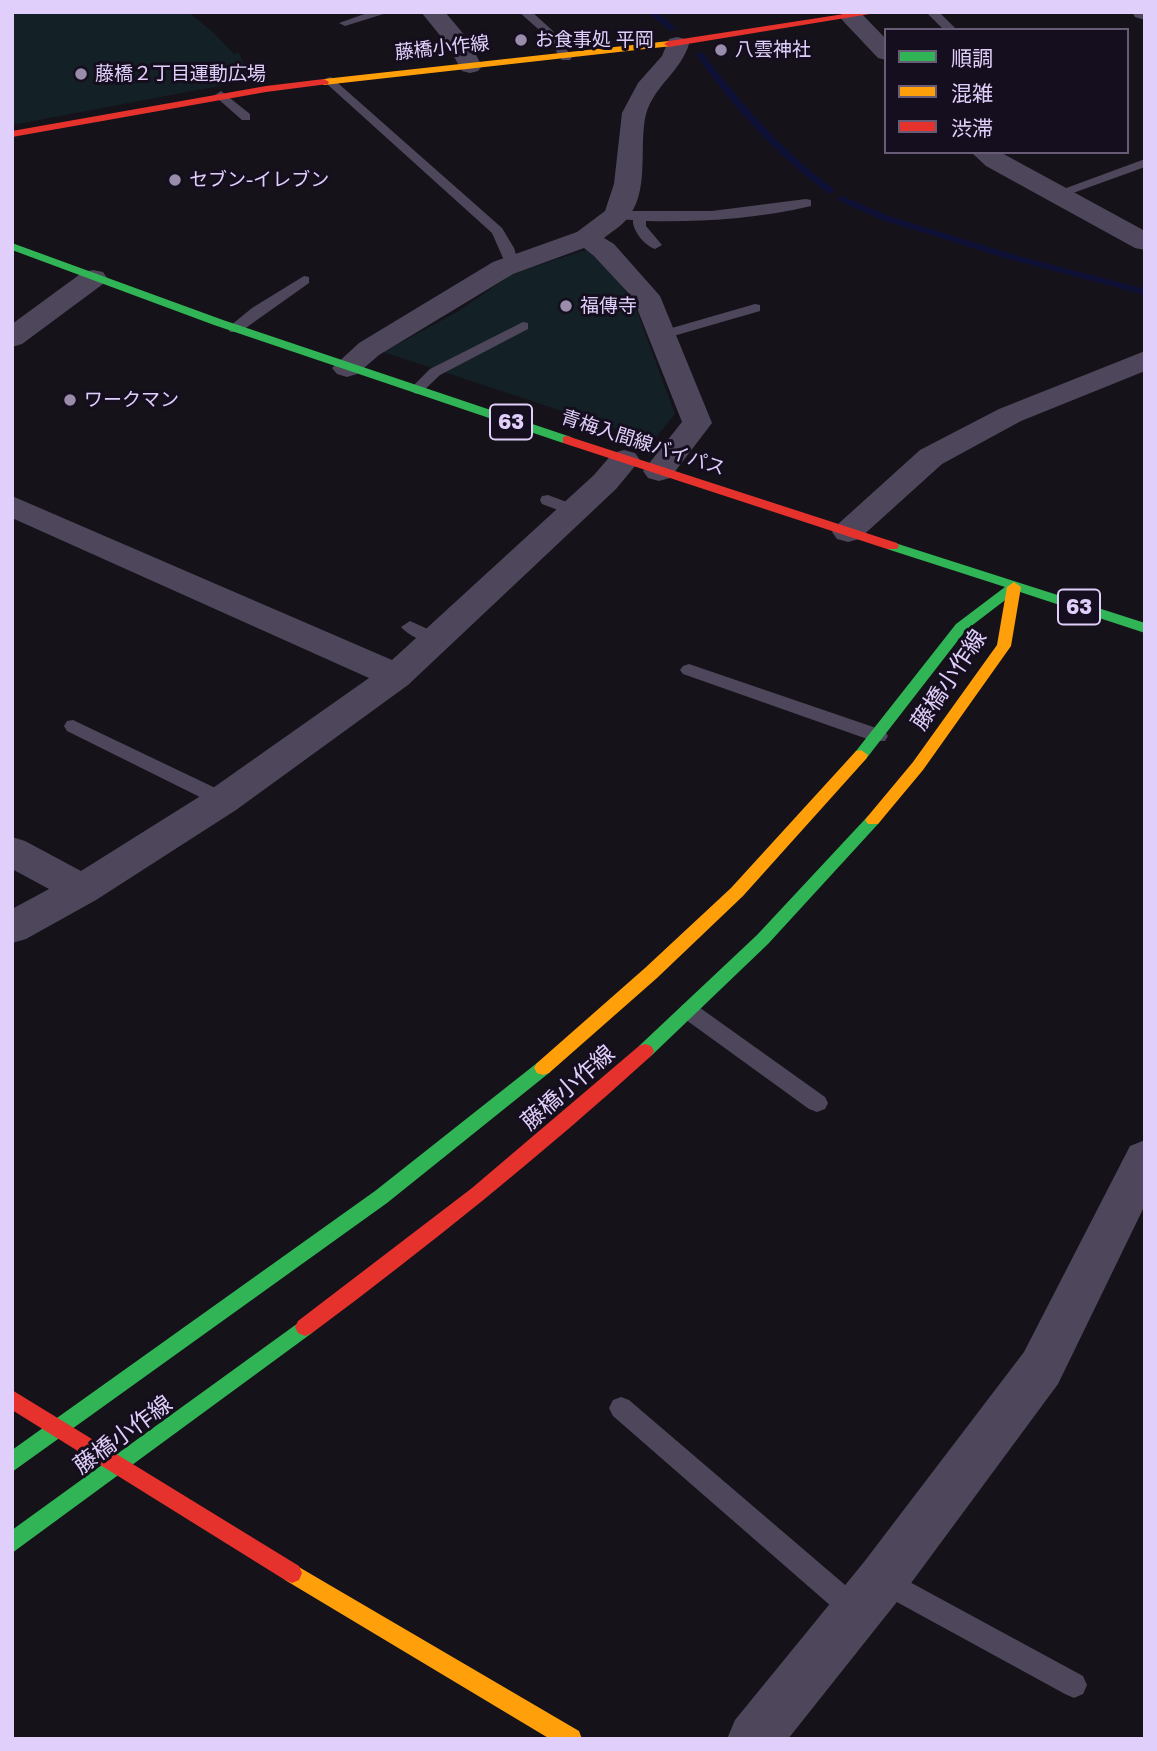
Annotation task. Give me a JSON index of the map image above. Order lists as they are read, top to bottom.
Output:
{
  "streets": {
    "main road": ["藤橋小作線", "63", "青梅入間線バイパス"]
  },
  "crossings": [
    ["藤橋小作線", "青梅入間線バイパス"]
  ],
  "places": [
    "お食事処 平岡",
    "八雲神社",
    "藤橋２丁目運動広場",
    "セブン-イレブン",
    "福傳寺",
    "ワークマン"
  ],
  "legend": ["順調", "混雑", "渋滞"]
}
